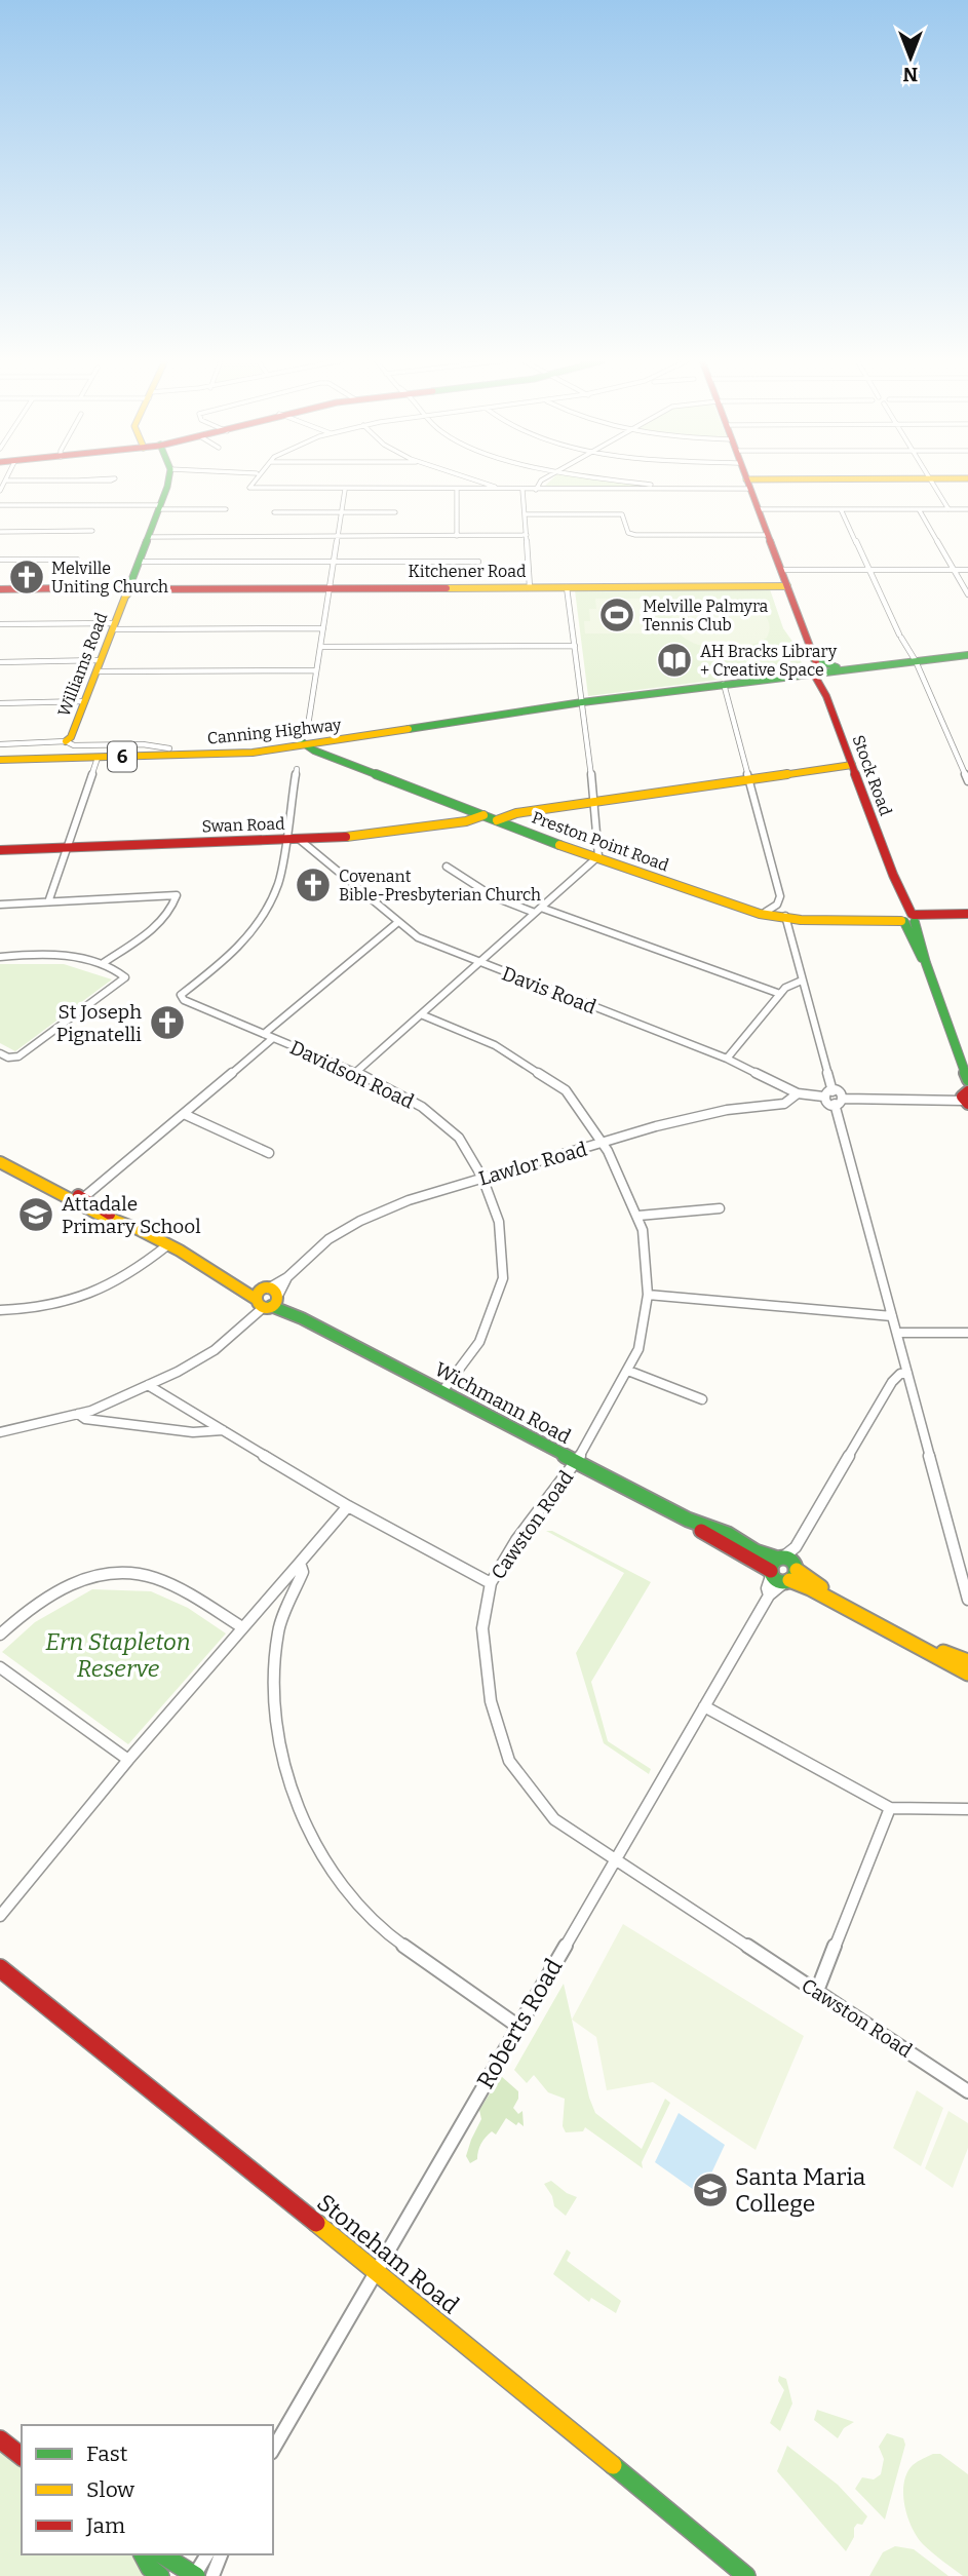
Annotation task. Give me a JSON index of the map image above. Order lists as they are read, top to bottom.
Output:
{
  "streets": {
    "main road": [
      "Kitchener Road",
      "Williams Road",
      "Canning Highway",
      "6",
      "Stock Road",
      "Swan Road",
      "Preston Point Road",
      "Wichmann Road",
      "Stoneham Road"
    ],
    "street": [
      "Davis Road",
      "Davidson Road",
      "Lawlor Road",
      "Cawston Road",
      "Roberts Road"
    ]
  },
  "crossings": [
    ["Kitchener Road", "Williams Road"],
    ["Kitchener Road", "Stock Road"],
    ["Williams Road", "Canning Highway"],
    ["Canning Highway", "Stock Road"],
    ["Canning Highway", "Preston Point Road"],
    ["Stock Road", "Preston Point Road"],
    ["Swan Road", "Preston Point Road"],
    ["Swan Road", "Davis Road"],
    ["Swan Road", "Davidson Road"],
    ["Davis Road", "Lawlor Road"],
    ["Davidson Road", "Lawlor Road"],
    ["Davidson Road", "Wichmann Road"],
    ["Lawlor Road", "Wichmann Road"],
    ["Lawlor Road", "Cawston Road"],
    ["Wichmann Road", "Cawston Road"],
    ["Wichmann Road", "Roberts Road"],
    ["Cawston Road", "Roberts Road"],
    ["Roberts Road", "Stoneham Road"]
  ],
  "parks": ["Ern Stapleton Reserve"],
  "places": {
    "church": ["Melville Uniting Church", "Covenant Bible-Presbyterian Church", "St Joseph Pignatelli"],
    "sports": ["Melville Palmyra Tennis Club"],
    "library": ["AH Bracks Library + Creative Space"],
    "school or university": ["Attadale Primary School", "Santa Maria College"]
  },
  "legend": ["Fast", "Slow", "Jam"],
  "north": "bottom"
}
